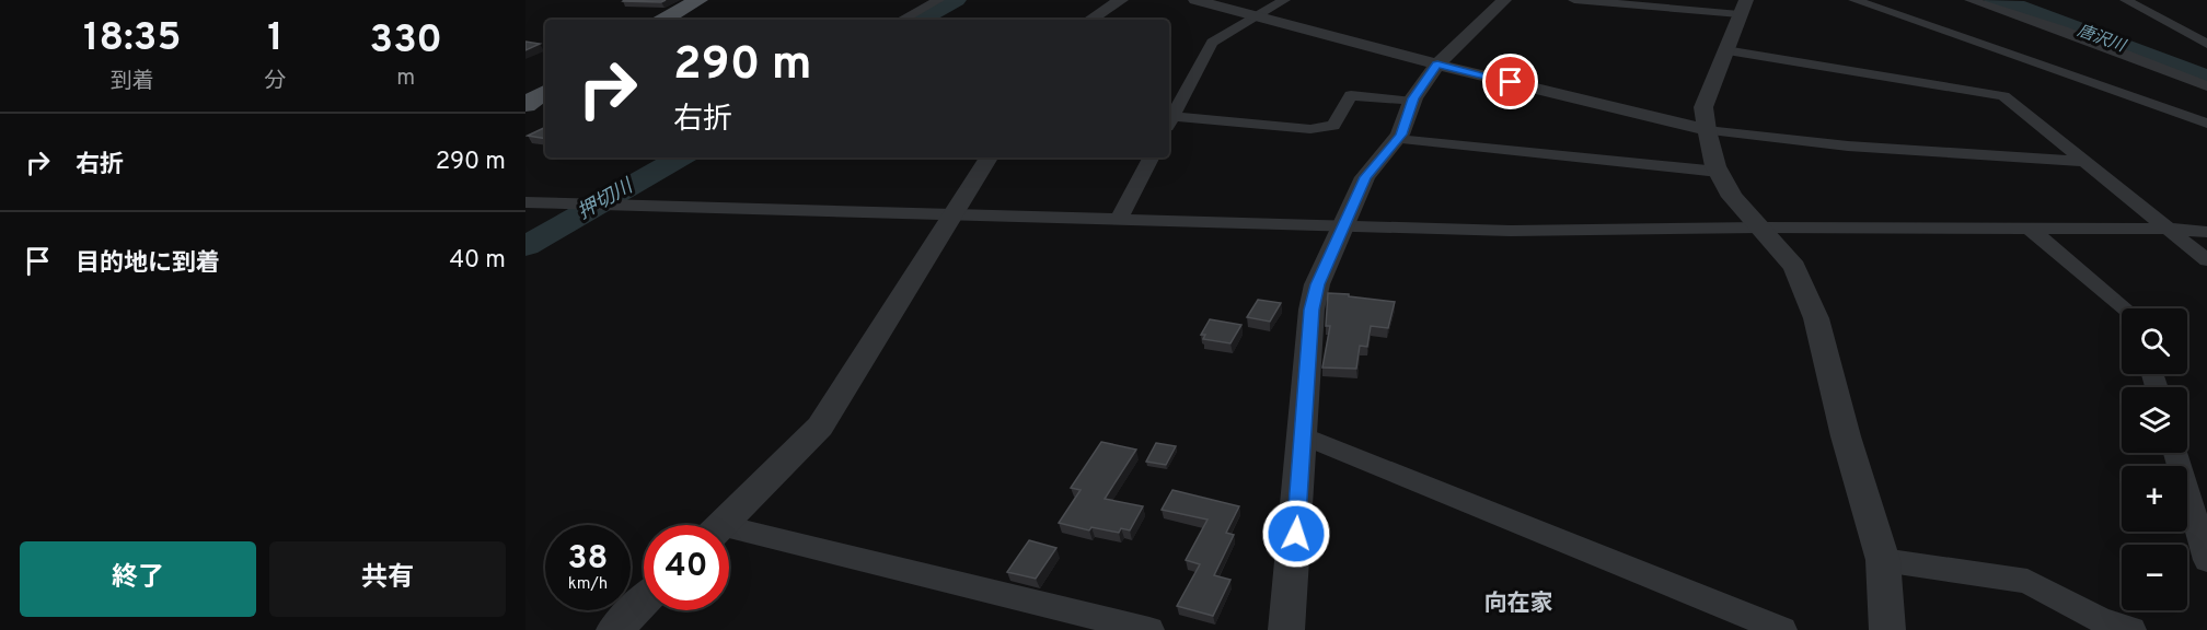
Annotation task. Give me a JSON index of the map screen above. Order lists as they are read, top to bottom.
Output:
{
  "districts": ["向在家"],
  "water": ["唐沢川", "押切川"],
  "page": {
    "eta": [
      "18:35",
      "到着",
      "1",
      "分",
      "330",
      "m"
    ],
    "turn": ["290 m", "右折"],
    "list": [
      {
        "name": "右折",
        "value": "290 m"
      },
      {
        "name": "目的地に到着",
        "value": "40 m"
      }
    ],
    "map_buttons": ["+", "−"],
    "speed": "38 km/h",
    "limit": "40",
    "buttons": ["終了", "共有"]
  }
}
